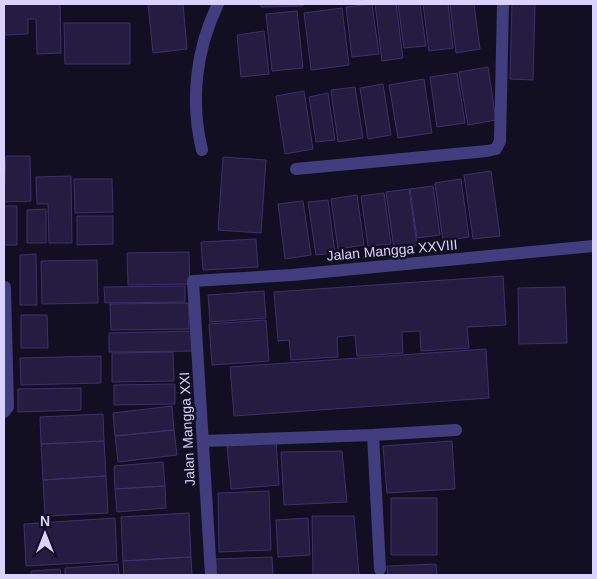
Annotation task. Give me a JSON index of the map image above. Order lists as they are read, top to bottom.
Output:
{
  "streets": {
    "street": ["Jalan Mangga XXVIII", "Jalan Mangga XXI"]
  },
  "crossings": [
    ["Jalan Mangga XXVIII", "Jalan Mangga XXI"]
  ],
  "north": "top"
}
